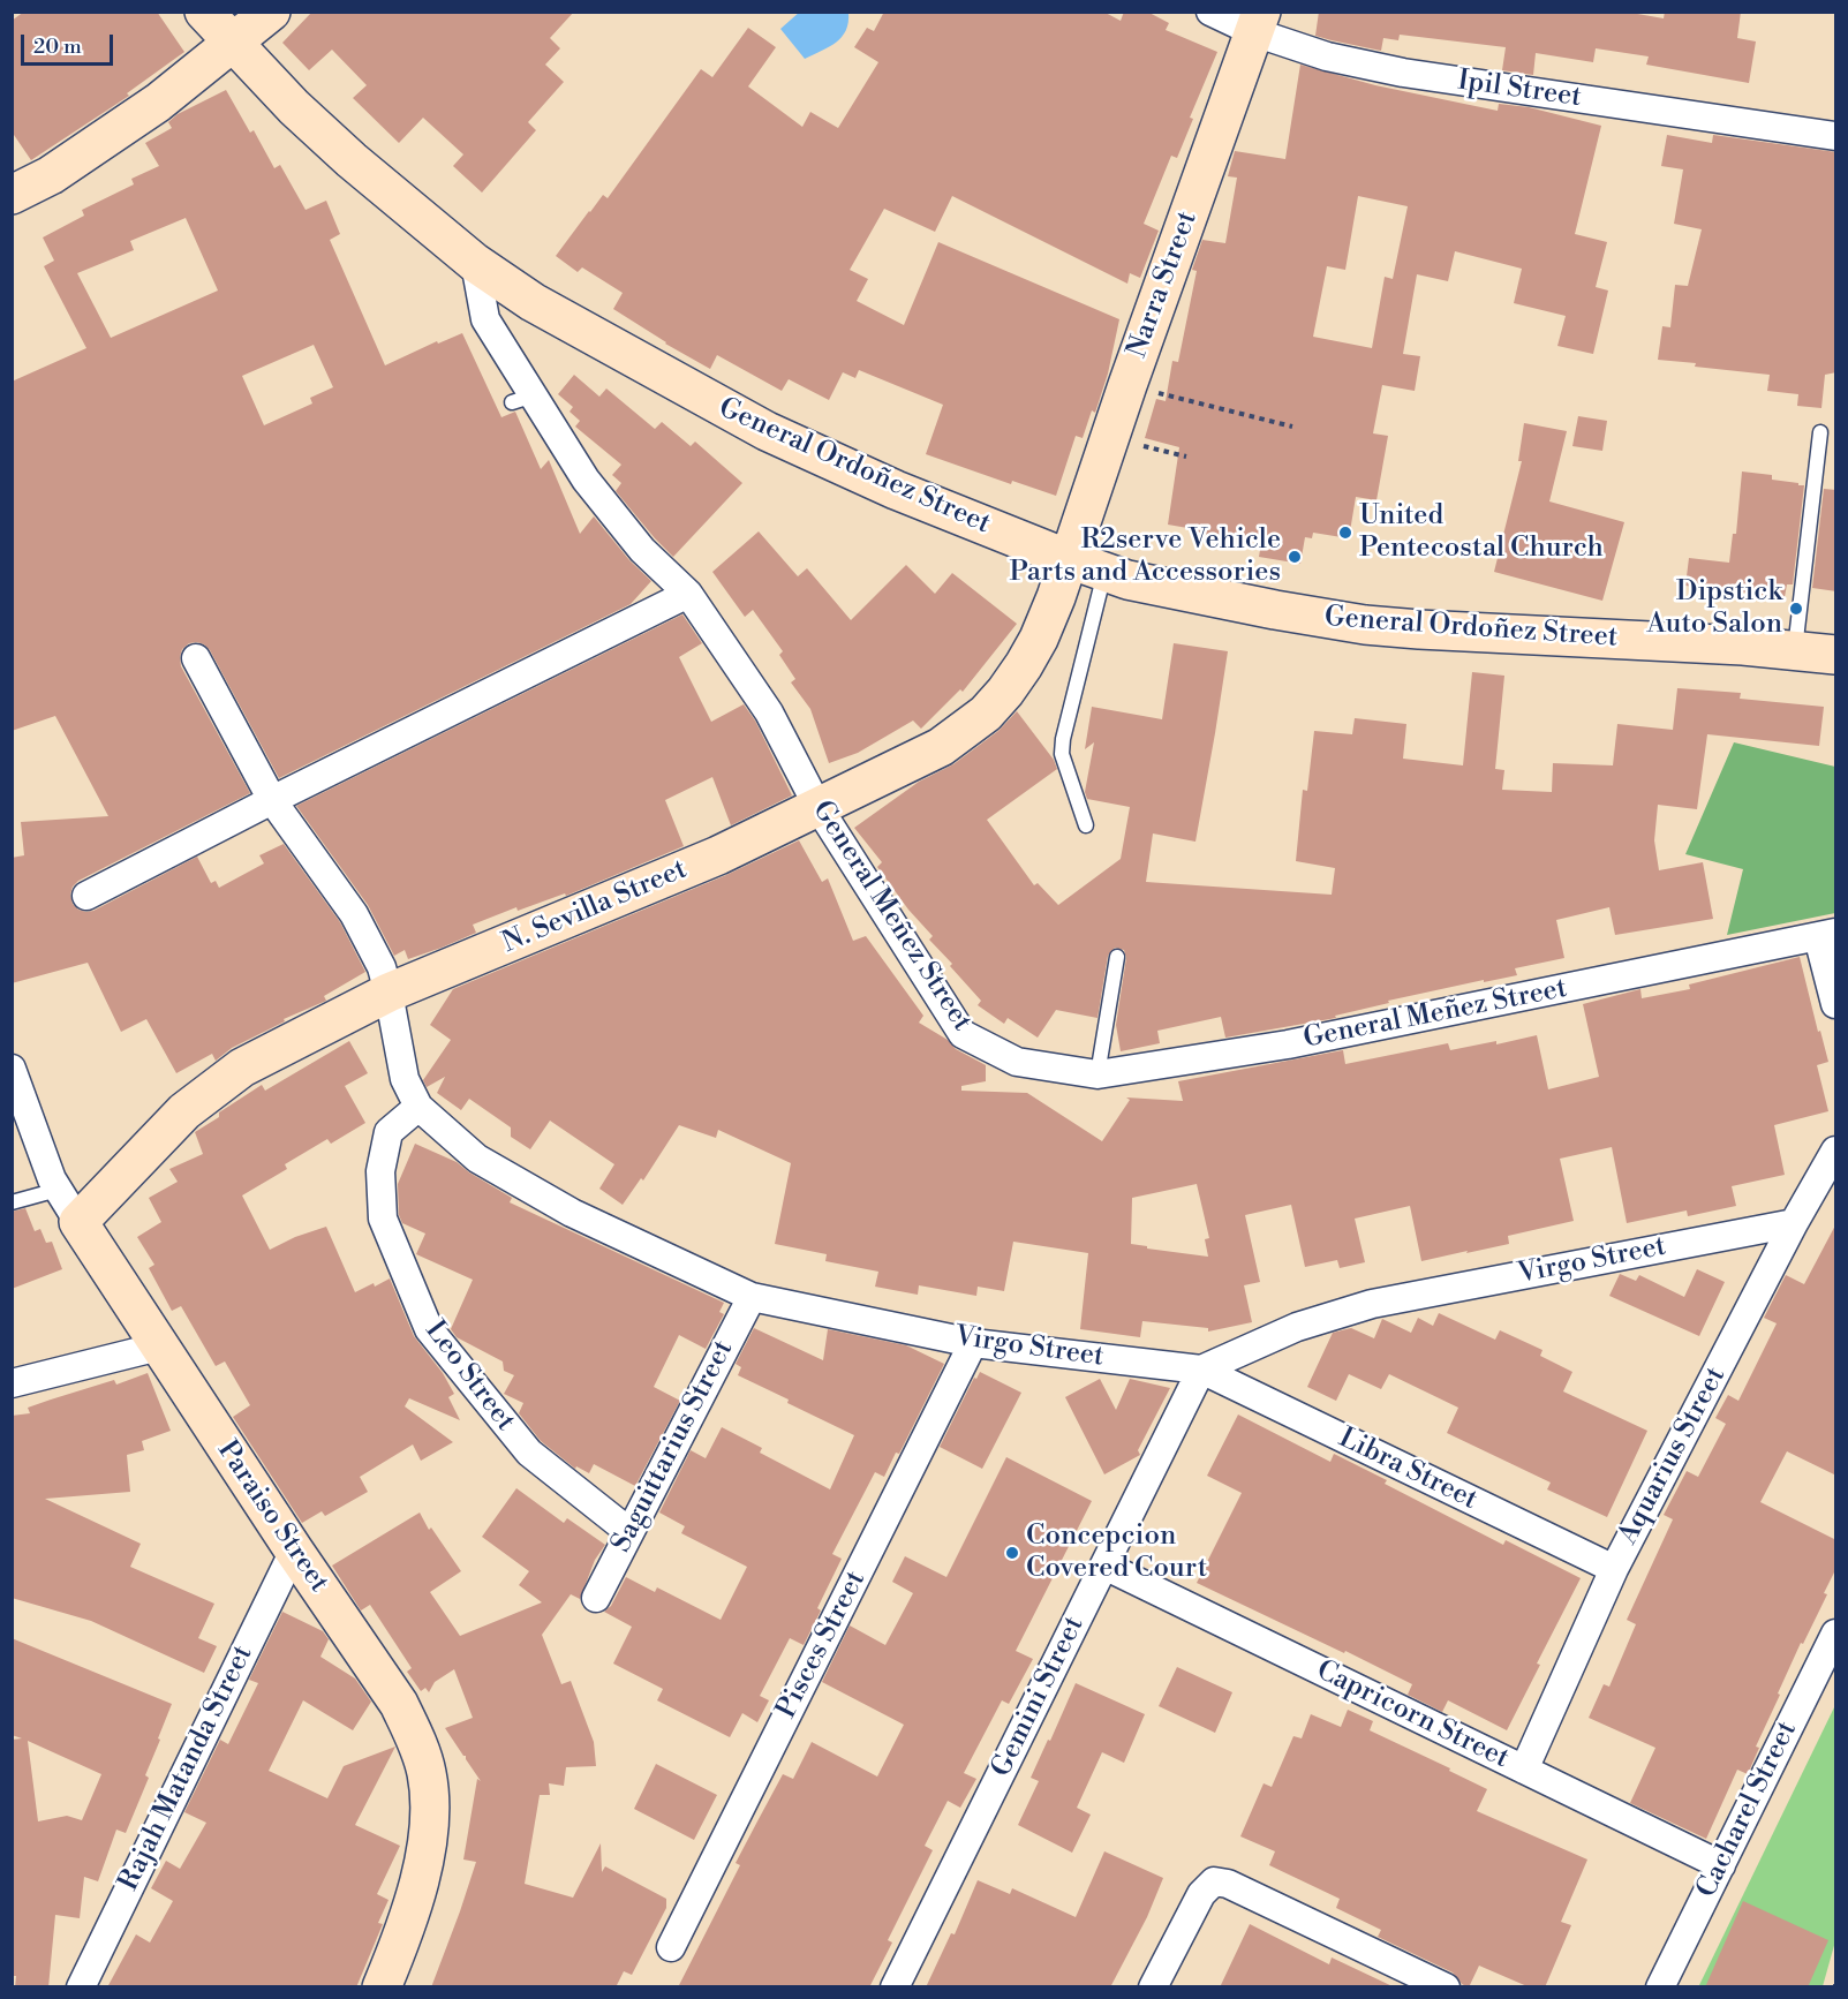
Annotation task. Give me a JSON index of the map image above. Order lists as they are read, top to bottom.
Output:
{
  "streets": {
    "street": [
      "Ipil Street",
      "Narra Street",
      "General Ordoñez Street",
      "N. Sevilla Street",
      "General Meñez Street",
      "Virgo Street",
      "Leo Street",
      "Saguittarius Street",
      "Aquarius Street",
      "Libra Street",
      "Paraiso Street",
      "Pisces Street",
      "Gemini Street",
      "Capricorn Street",
      "Rajah Matanda Street",
      "Cacharel Street"
    ]
  },
  "crossings": [
    ["Ipil Street", "Narra Street"],
    ["Narra Street", "General Ordoñez Street"],
    ["Narra Street", "N. Sevilla Street"],
    ["General Ordoñez Street", "N. Sevilla Street"],
    ["General Ordoñez Street", "General Meñez Street"],
    ["N. Sevilla Street", "General Meñez Street"],
    ["N. Sevilla Street", "Virgo Street"],
    ["N. Sevilla Street", "Paraiso Street"],
    ["Virgo Street", "Leo Street"],
    ["Virgo Street", "Saguittarius Street"],
    ["Virgo Street", "Aquarius Street"],
    ["Virgo Street", "Libra Street"],
    ["Virgo Street", "Pisces Street"],
    ["Virgo Street", "Gemini Street"],
    ["Leo Street", "Saguittarius Street"],
    ["Aquarius Street", "Libra Street"],
    ["Aquarius Street", "Capricorn Street"],
    ["Libra Street", "Gemini Street"],
    ["Paraiso Street", "Rajah Matanda Street"],
    ["Gemini Street", "Capricorn Street"],
    ["Capricorn Street", "Cacharel Street"]
  ],
  "places": [
    "United Pentecostal Church",
    "R2serve Vehicle Parts and Accessories",
    "Dipstick Auto Salon",
    "Concepcion Covered Court"
  ],
  "scale_bar": "20 m"
}
